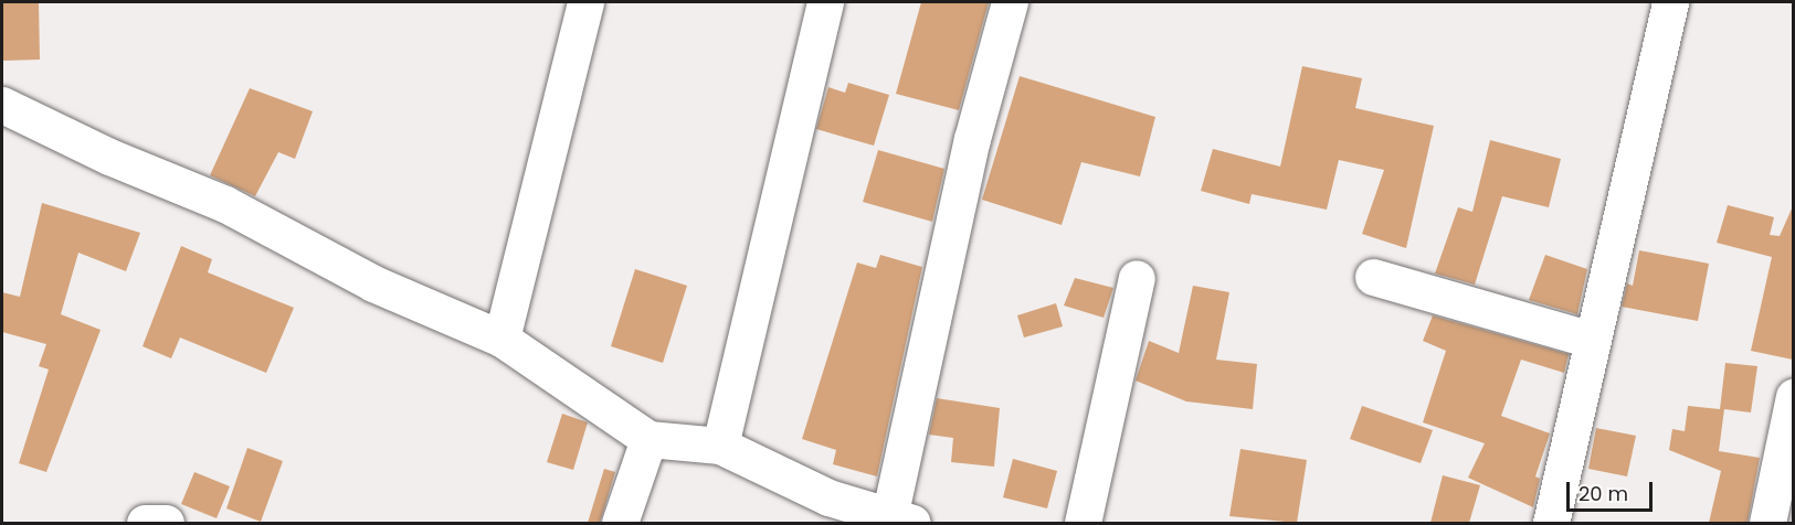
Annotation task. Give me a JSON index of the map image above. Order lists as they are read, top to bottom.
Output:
{
  "scale_bar": "20 m"
}
